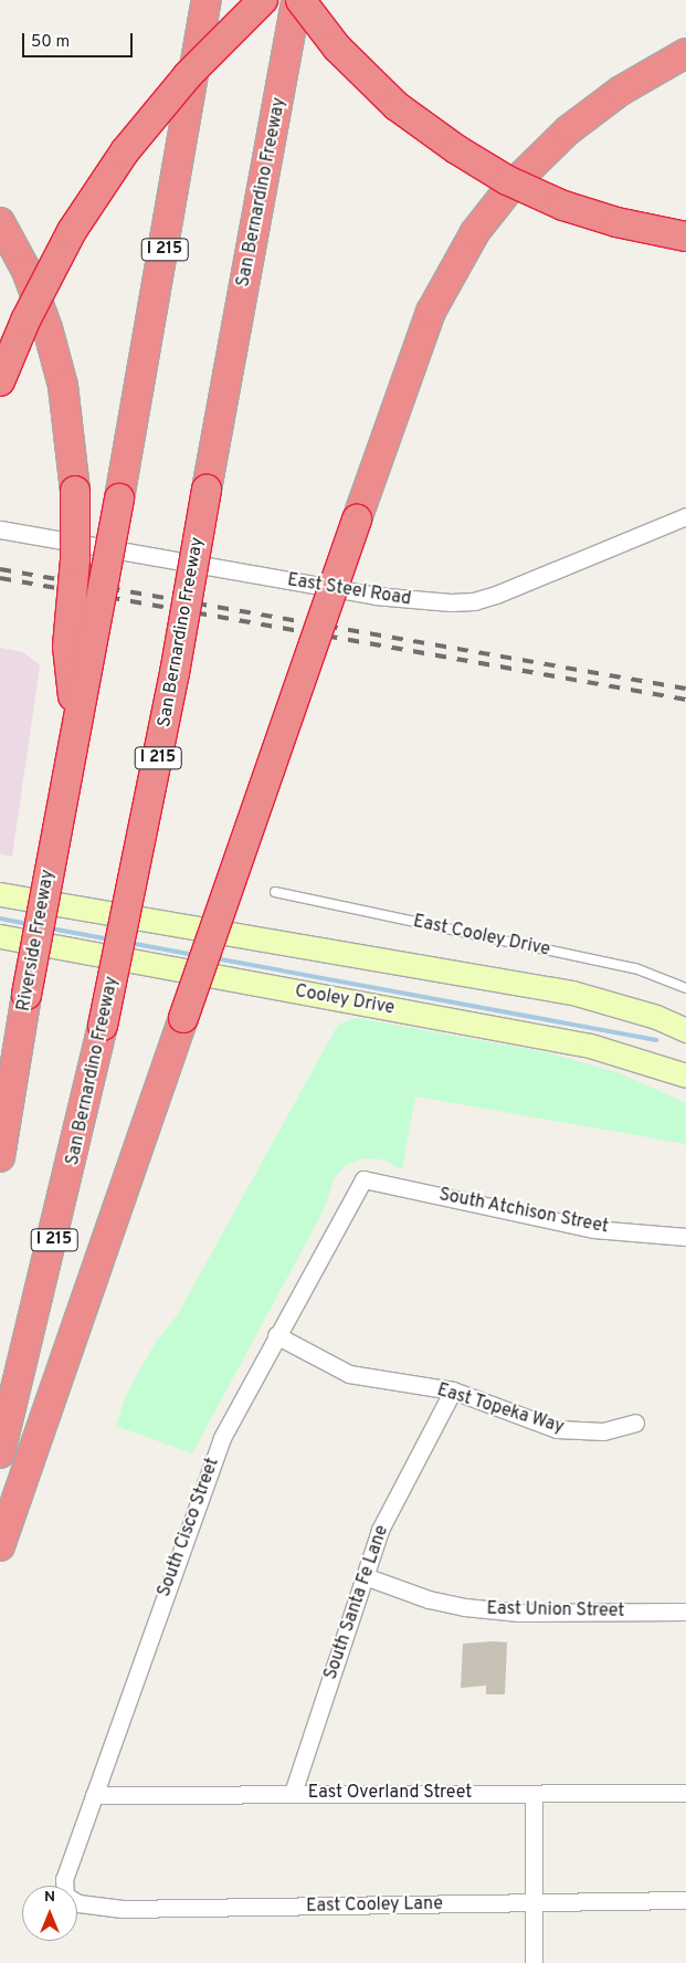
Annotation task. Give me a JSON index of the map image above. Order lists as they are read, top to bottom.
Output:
{
  "streets": {
    "highway": ["San Bernardino Freeway", "I 215", "Riverside Freeway"],
    "street": [
      "East Steel Road",
      "Cooley Drive",
      "South Atchison Street",
      "East Topeka Way",
      "South Cisco Street",
      "South Santa Fe Lane",
      "East Union Street",
      "East Overland Street",
      "East Cooley Lane"
    ],
    "lane": ["East Cooley Drive"]
  },
  "crossings": [
    ["I 215", "Riverside Freeway"],
    ["South Atchison Street", "South Cisco Street"],
    ["East Topeka Way", "South Cisco Street"],
    ["East Topeka Way", "South Santa Fe Lane"],
    ["South Cisco Street", "East Overland Street"],
    ["South Santa Fe Lane", "East Union Street"],
    ["South Santa Fe Lane", "East Overland Street"]
  ],
  "scale_bar": "50 m",
  "north": "top"
}
